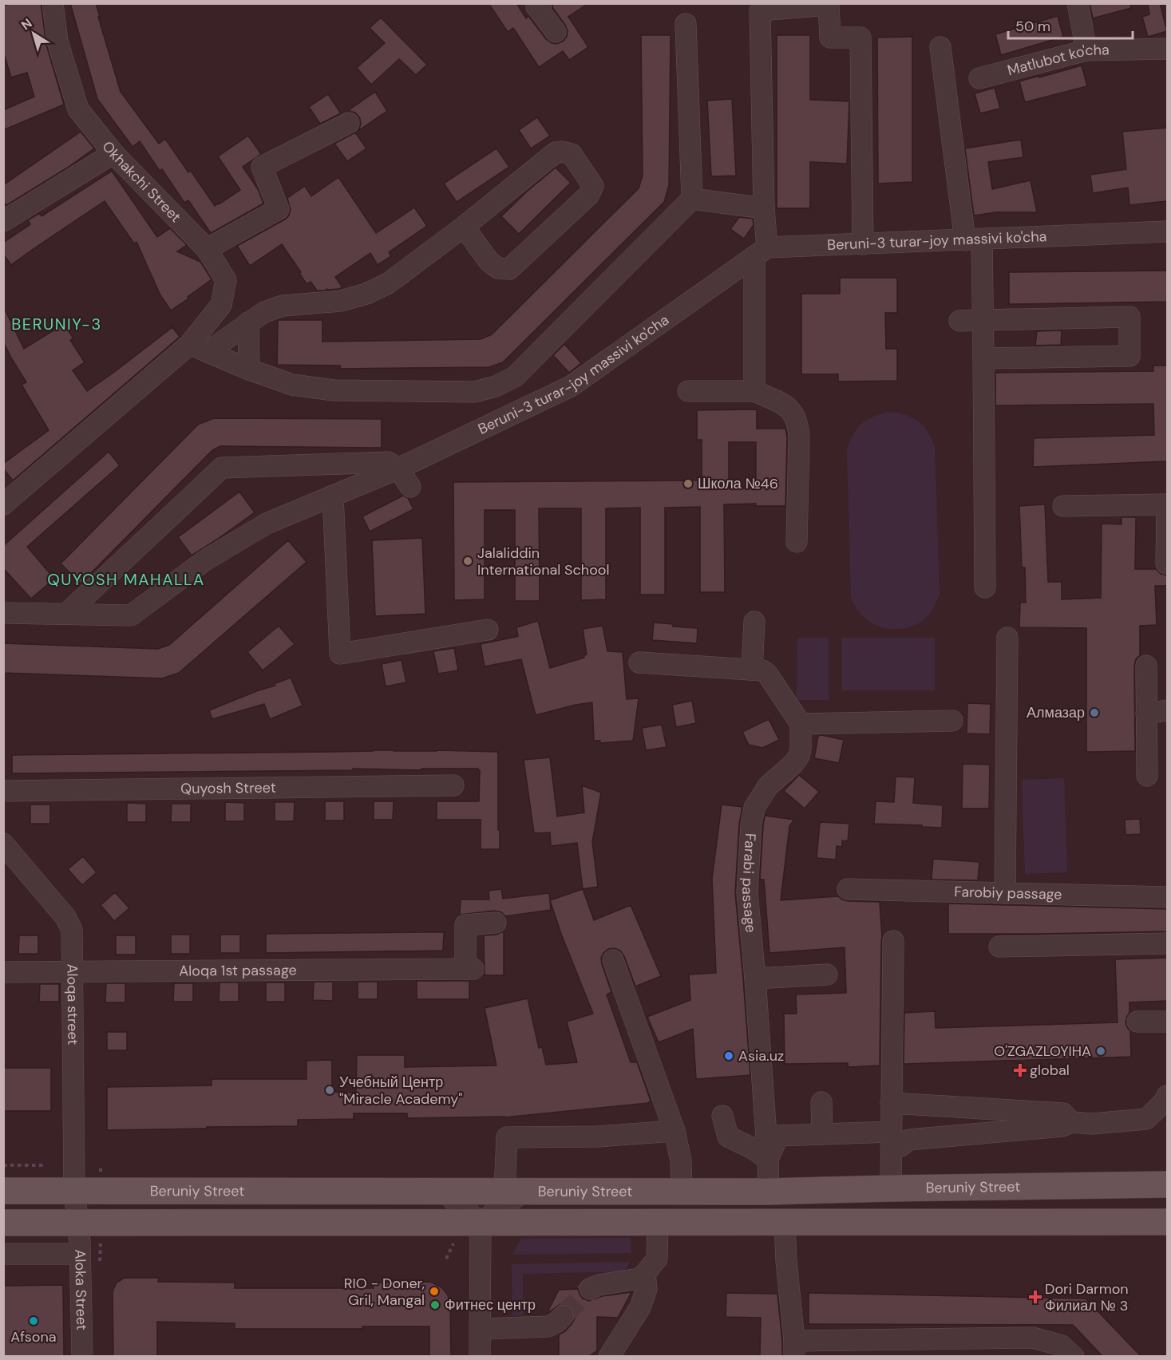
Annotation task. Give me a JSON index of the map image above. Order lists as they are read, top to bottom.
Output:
{
  "streets": {
    "main road": ["Beruniy Street"],
    "street": [
      "Matlubot ko'cha",
      "Okhakchi Street",
      "Beruni-3 turar-joy massivi ko'cha",
      "Quyosh Street",
      "Farabi passage",
      "Farobiy passage",
      "Aloqa 1st passage",
      "Aloqa street",
      "Aloka Street"
    ]
  },
  "crossings": [
    ["Farabi passage", "Beruniy Street"],
    ["Aloqa 1st passage", "Aloqa street"],
    ["Aloqa street", "Beruniy Street"],
    ["Aloqa street", "Aloka Street"]
  ],
  "districts": ["BERUNIY-3", "QUYOSH MAHALLA"],
  "places": {
    "other": [
      "Школа №46",
      "Jalaliddin International School",
      "Алмазар",
      "O'ZGAZLOYIHA",
      "Asia.uz",
      "Учебный Центр \"Miracle Academy\"",
      "RIO - Doner, Gril, Mangal",
      "Фитнес центр",
      "Afsona"
    ],
    "health": ["global", "Dori Darmon Филиал № 3"]
  },
  "scale_bar": "50 m",
  "north": "top left"
}
